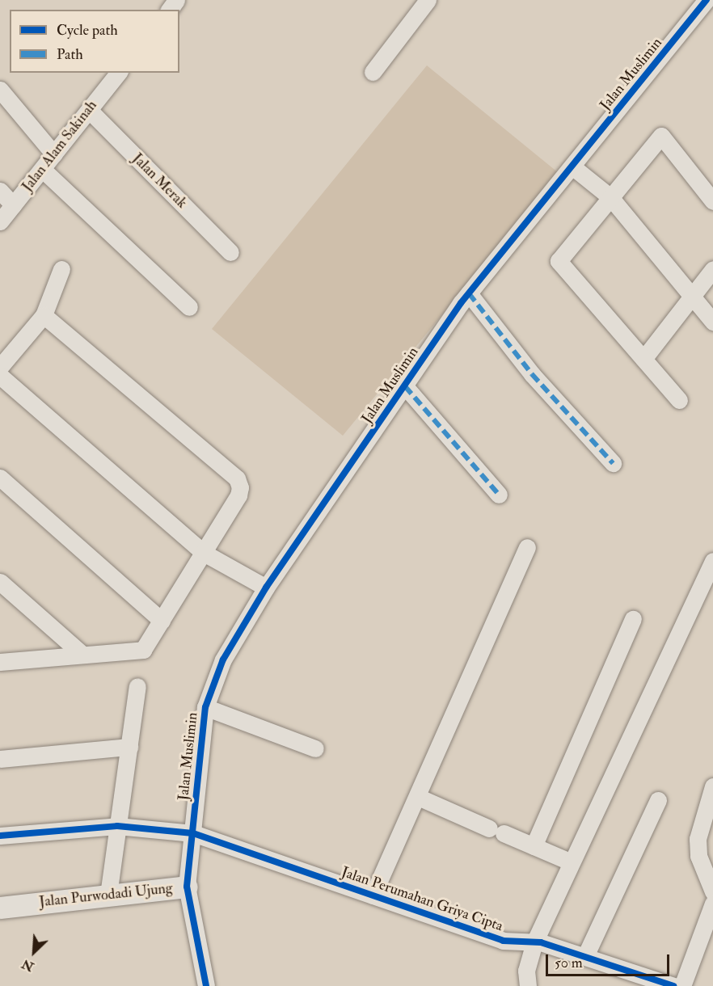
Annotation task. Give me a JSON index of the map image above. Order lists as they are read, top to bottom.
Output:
{
  "streets": {
    "street": [
      "Jalan Muslimin",
      "Jalan Alam Sakinah",
      "Jalan Merak",
      "Jalan Purwodadi Ujung",
      "Jalan Perumahan Griya Cipta"
    ]
  },
  "crossings": [
    ["Jalan Muslimin", "Jalan Purwodadi Ujung"],
    ["Jalan Muslimin", "Jalan Perumahan Griya Cipta"],
    ["Jalan Alam Sakinah", "Jalan Merak"],
    ["Jalan Purwodadi Ujung", "Jalan Perumahan Griya Cipta"]
  ],
  "legend": ["Cycle path", "Path"],
  "scale_bar": "50 m",
  "north": "bottom left"
}
